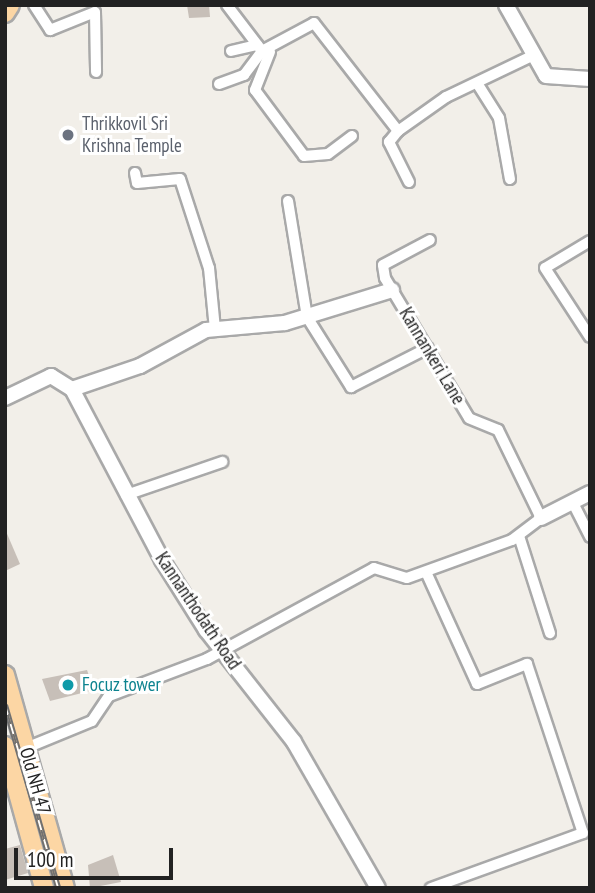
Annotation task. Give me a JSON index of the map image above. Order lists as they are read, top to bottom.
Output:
{
  "streets": {
    "main road": ["Old NH 47"],
    "street": ["Kannankeri Lane", "Kannanthodath Road"]
  },
  "places": ["Thrikkovil Sri Krishna Temple", "Focuz tower"],
  "scale_bar": "100 m"
}
